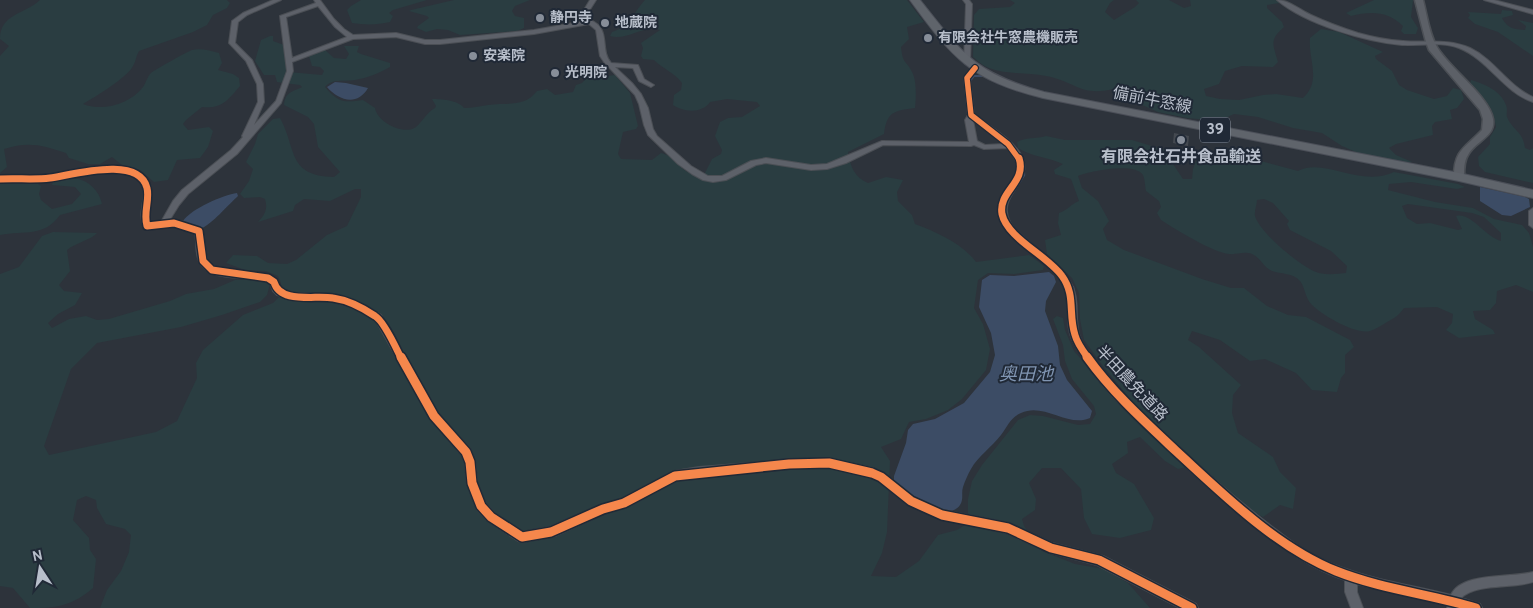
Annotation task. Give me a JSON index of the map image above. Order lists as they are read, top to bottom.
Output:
{
  "streets": {
    "main road": ["備前牛窓線", "39"],
    "street": ["半田農免道路"]
  },
  "water": ["奥田池"],
  "places": [
    "静円寺",
    "地蔵院",
    "有限会社牛窓農機販売",
    "安楽院",
    "光明院",
    "有限会社石井食品輸送"
  ],
  "north": "top"
}
